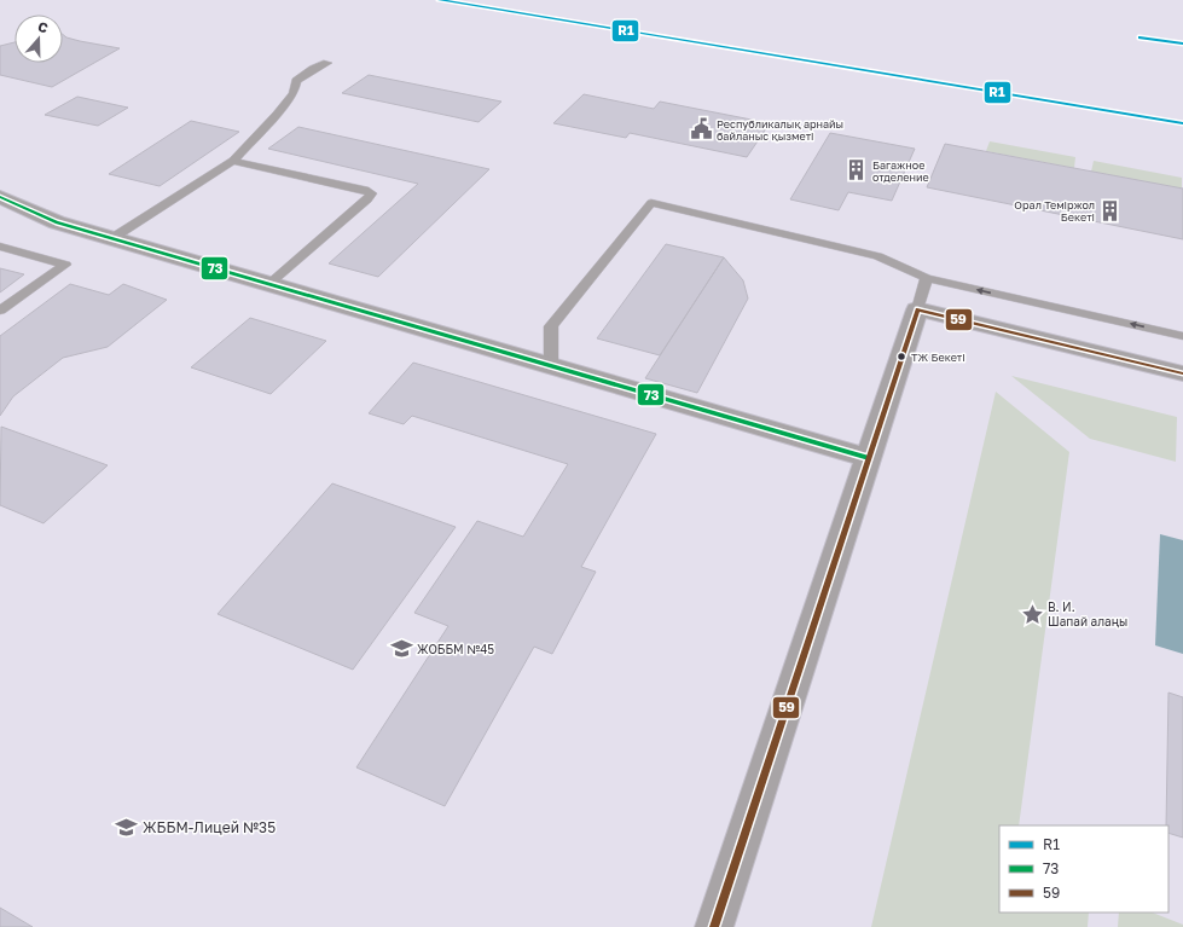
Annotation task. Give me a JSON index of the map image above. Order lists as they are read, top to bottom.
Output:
{
  "places": {
    "public building": ["Республикалық арнайы байланыс қызметі"],
    "building": ["Багажное отделение", "Орал Теміржол Бекеті"],
    "other": ["ТЖ Бекеті"],
    "place": ["В. И. Шапай алаңы"],
    "school or university": ["ЖОББМ №45", "ЖББМ-Лицей №35"]
  },
  "lines": ["transit line R1", "transit line 73", "transit line 59"],
  "legend": ["R1", "73", "59"],
  "north": "top"
}
